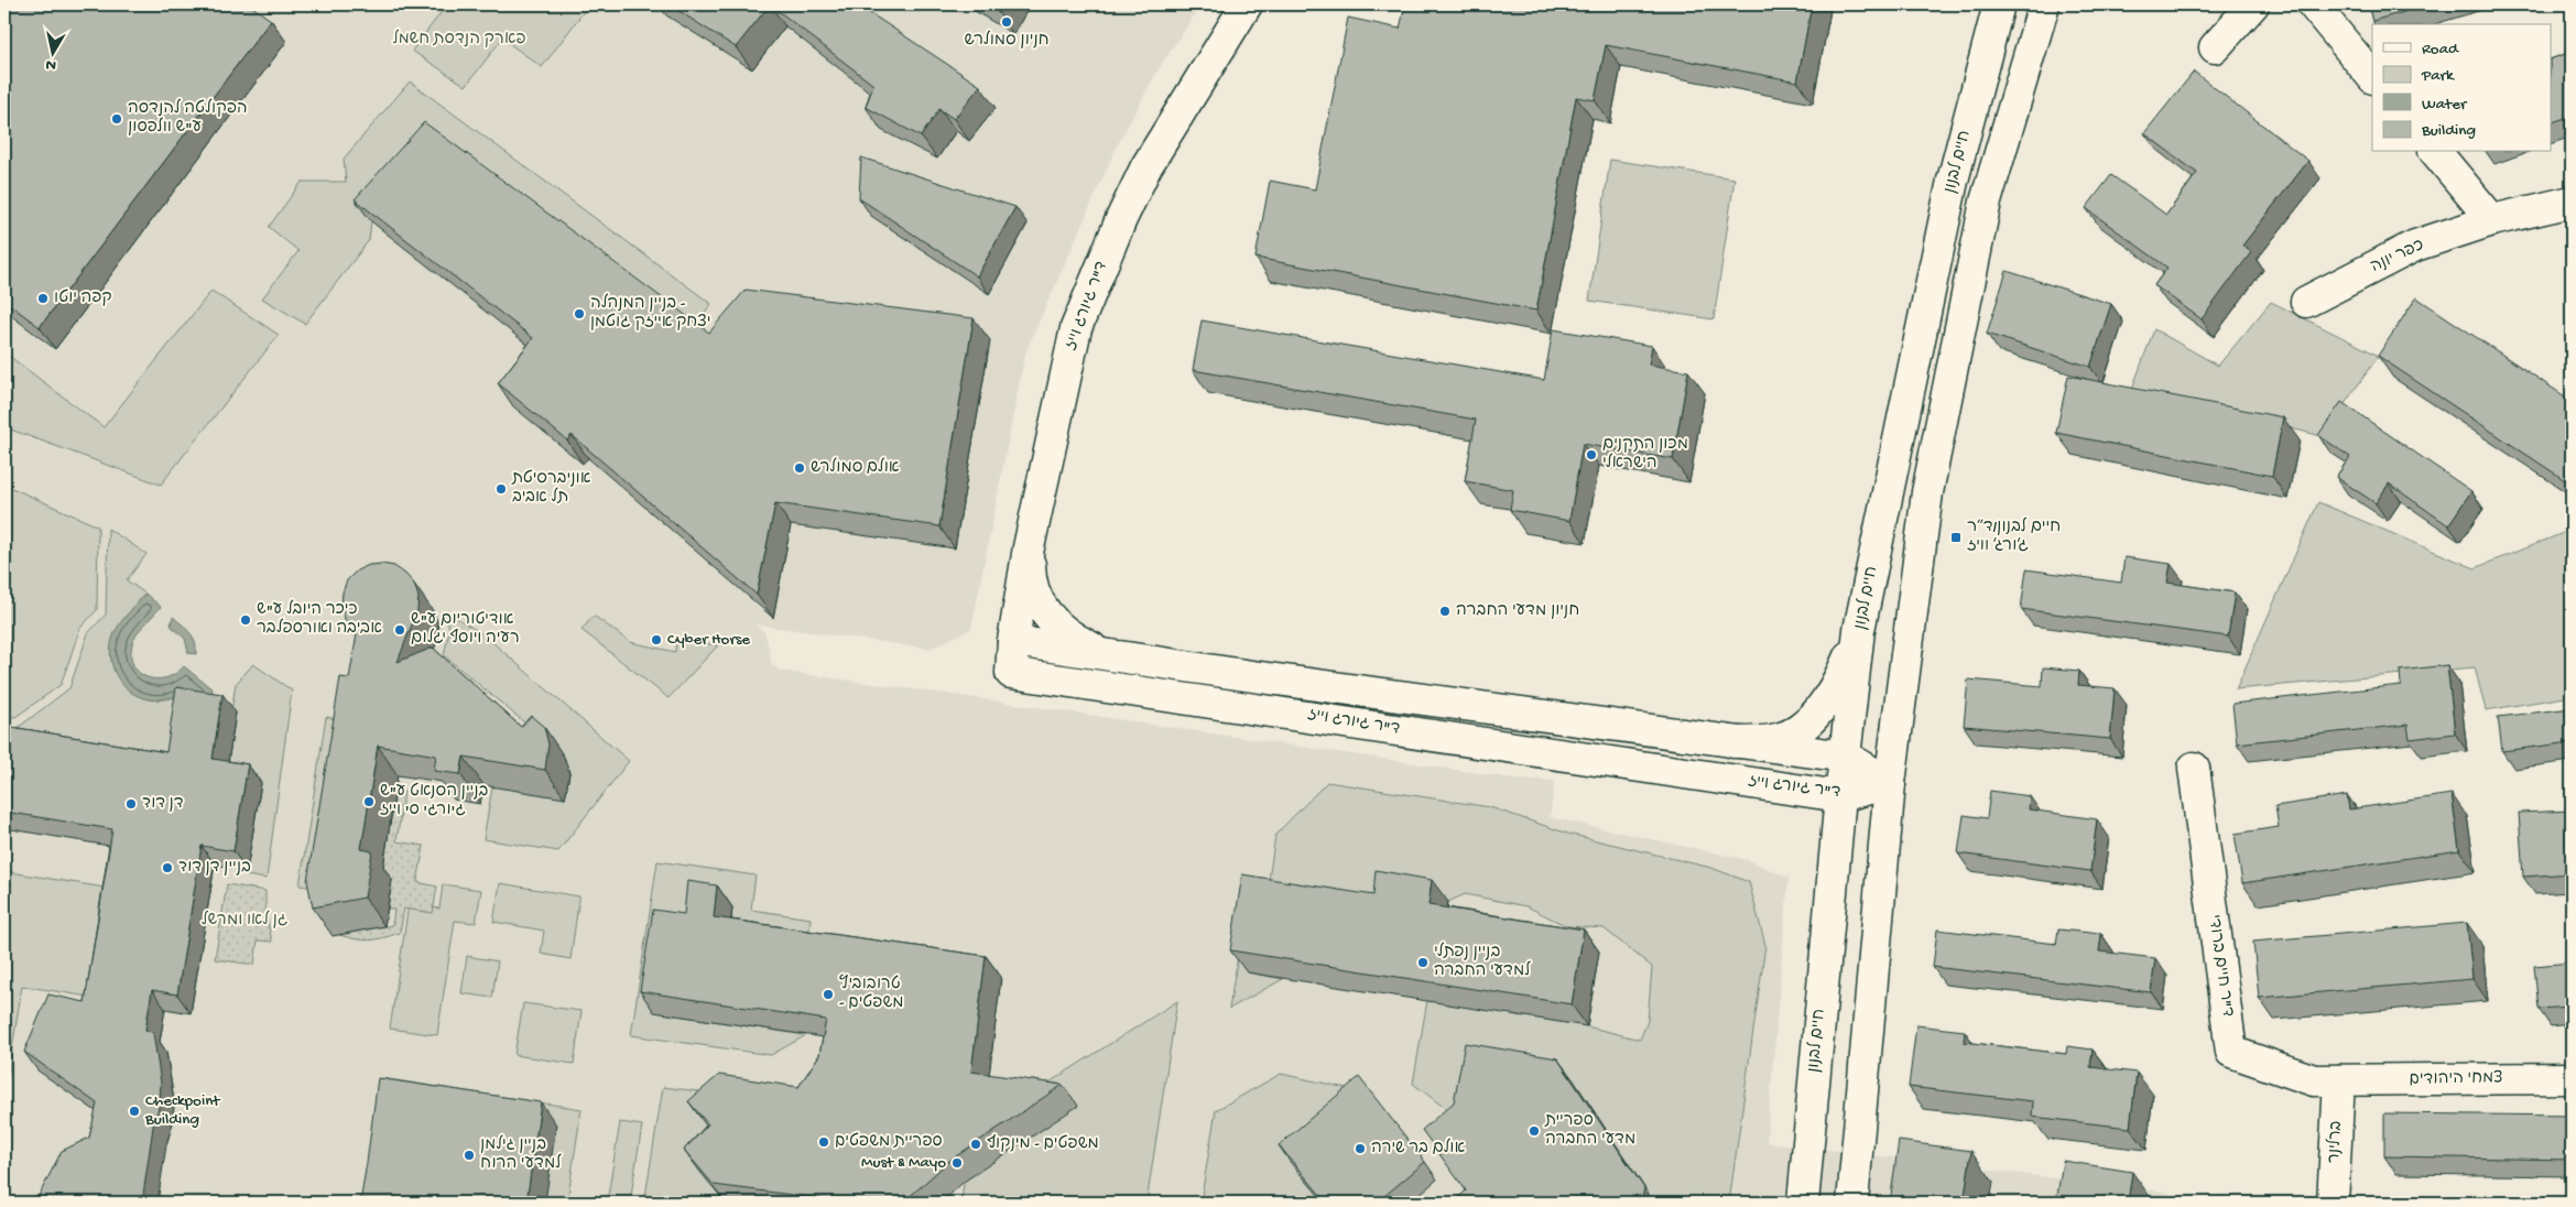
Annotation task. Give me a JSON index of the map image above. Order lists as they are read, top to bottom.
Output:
{
  "streets": {
    "street": [
      "חיים לבנון",
      "כפר יונה",
      "ד\"ר ג'ורג וייז",
      "ד\"ר חיים ברודי",
      "צמחי היהודים",
      "ברלינר"
    ]
  },
  "crossings": [
    ["חיים לבנון", "ד\"ר ג'ורג וייז"],
    ["ד\"ר חיים ברודי", "צמחי היהודים"],
    ["ד\"ר חיים ברודי", "ברלינר"],
    ["צמחי היהודים", "ברלינר"]
  ],
  "parks": ["פארק הנדסת חשמל", "גן לאו ומרשל"],
  "places": {
    "other": [
      "חניון סמולרש",
      "הפקולטה להנדסה ע\"ש וולפסון",
      "קפה יוטו",
      "בניין המנהלה - יצחק אייזק גוטמן",
      "מכון התקנים הישראלי",
      "אולם סמולרש",
      "אוניברסיטת תל אביב",
      "חניון מדעי החברה",
      "כיכר היובל ע\"ש אביבה ואורספלבר",
      "אודיטוריום ע\"ש רעיה ויוסף יגלום",
      "Cyber Horse",
      "בניין הסנאט ע\"ש ג'ורג' ס' וייז",
      "דן דוד",
      "בניין דן דוד",
      "בניין נפתלי למדעי החברה",
      "טרובוביץ - משפטים",
      "Checkpoint Building",
      "ספריית מדעי החברה",
      "ספריית משפטים",
      "משפטים - מינקוף",
      "אולם בר שירה",
      "בניין גילמן למדעי הרוח",
      "Must & Mayo"
    ],
    "transit": ["חיים לבנון/ד״ר ג׳ורג׳ וויז"]
  },
  "legend": [
    "Road",
    "Park",
    "Water",
    "Building"
  ],
  "north": "bottom"
}
